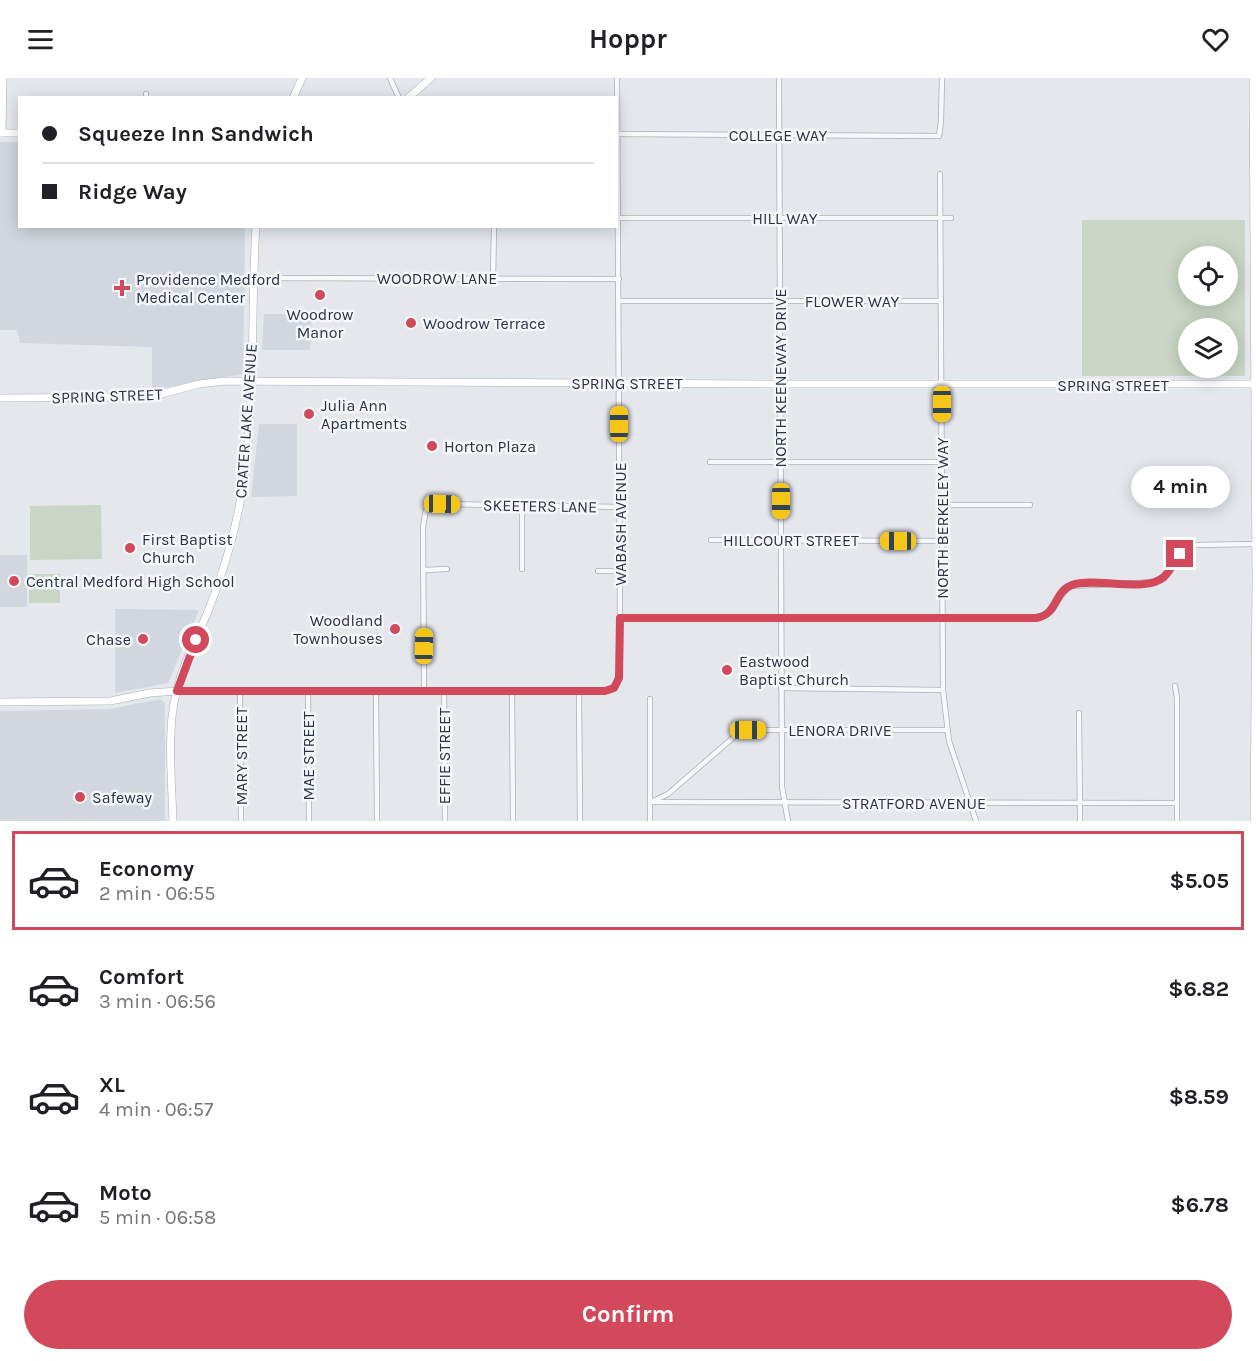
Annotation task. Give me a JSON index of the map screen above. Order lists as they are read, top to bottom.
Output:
{
  "streets": {
    "street": [
      "COLLEGE WAY",
      "HILL WAY",
      "WOODROW LANE",
      "FLOWER WAY",
      "NORTH KEENEWAY DRIVE",
      "SPRING STREET",
      "CRATER LAKE AVENUE",
      "SKEETERS LANE",
      "NORTH BERKELEY WAY",
      "WABASH AVENUE",
      "HILLCOURT STREET",
      "LENORA DRIVE",
      "MARY STREET",
      "MAE STREET",
      "EFFIE STREET",
      "STRATFORD AVENUE"
    ]
  },
  "crossings": [
    ["COLLEGE WAY", "NORTH KEENEWAY DRIVE"],
    ["HILL WAY", "NORTH KEENEWAY DRIVE"],
    ["HILL WAY", "NORTH BERKELEY WAY"],
    ["HILL WAY", "WABASH AVENUE"],
    ["WOODROW LANE", "CRATER LAKE AVENUE"],
    ["WOODROW LANE", "WABASH AVENUE"],
    ["FLOWER WAY", "NORTH KEENEWAY DRIVE"],
    ["FLOWER WAY", "NORTH BERKELEY WAY"],
    ["FLOWER WAY", "WABASH AVENUE"],
    ["NORTH KEENEWAY DRIVE", "SPRING STREET"],
    ["NORTH KEENEWAY DRIVE", "HILLCOURT STREET"],
    ["NORTH KEENEWAY DRIVE", "LENORA DRIVE"],
    ["NORTH KEENEWAY DRIVE", "STRATFORD AVENUE"],
    ["SPRING STREET", "CRATER LAKE AVENUE"],
    ["SPRING STREET", "NORTH BERKELEY WAY"],
    ["SPRING STREET", "WABASH AVENUE"],
    ["SKEETERS LANE", "WABASH AVENUE"],
    ["NORTH BERKELEY WAY", "HILLCOURT STREET"],
    ["NORTH BERKELEY WAY", "LENORA DRIVE"],
    ["NORTH BERKELEY WAY", "STRATFORD AVENUE"],
    ["LENORA DRIVE", "STRATFORD AVENUE"]
  ],
  "places": {
    "health": ["Providence Medford Medical Center"],
    "other": [
      "Woodrow Manor",
      "Woodrow Terrace",
      "Julia Ann Apartments",
      "Horton Plaza",
      "First Baptist Church",
      "Central Medford High School",
      "Woodland Townhouses",
      "Chase",
      "Eastwood Baptist Church",
      "Safeway"
    ]
  },
  "page": {
    "header": "Hoppr",
    "banner": ["Squeeze Inn Sandwich", "Ridge Way"],
    "bubble": "4 min",
    "list": [
      {
        "name": "Economy",
        "note": "2 min · 06:55",
        "value": "$5.05"
      },
      {
        "name": "Comfort",
        "note": "3 min · 06:56",
        "value": "$6.82"
      },
      {
        "name": "XL",
        "note": "4 min · 06:57",
        "value": "$8.59"
      },
      {
        "name": "Moto",
        "note": "5 min · 06:58",
        "value": "$6.78"
      }
    ],
    "buttons": "Confirm"
  }
}
